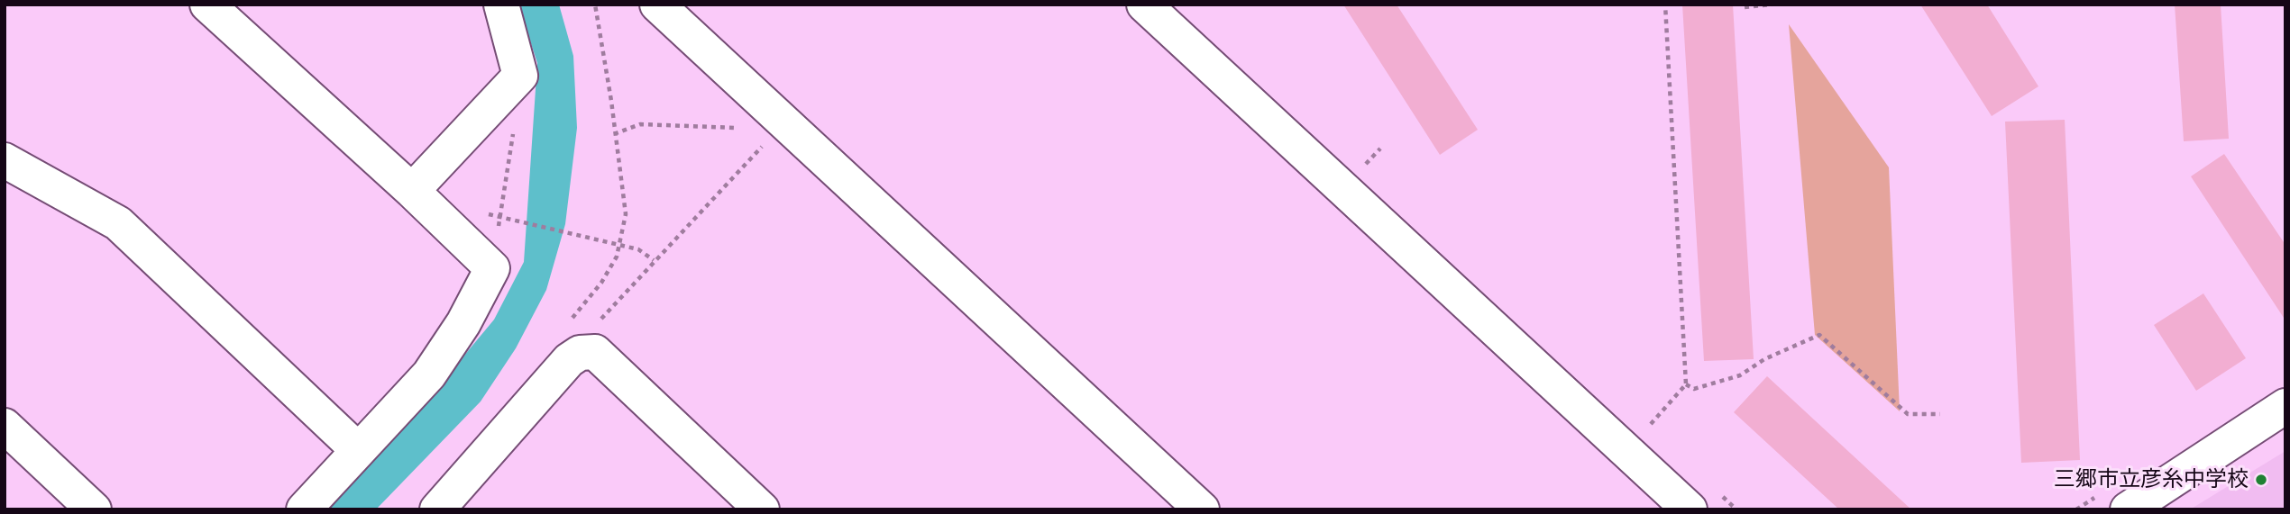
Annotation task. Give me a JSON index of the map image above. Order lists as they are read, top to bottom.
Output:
{
  "places": ["三郷市立彦糸中学校"]
}
